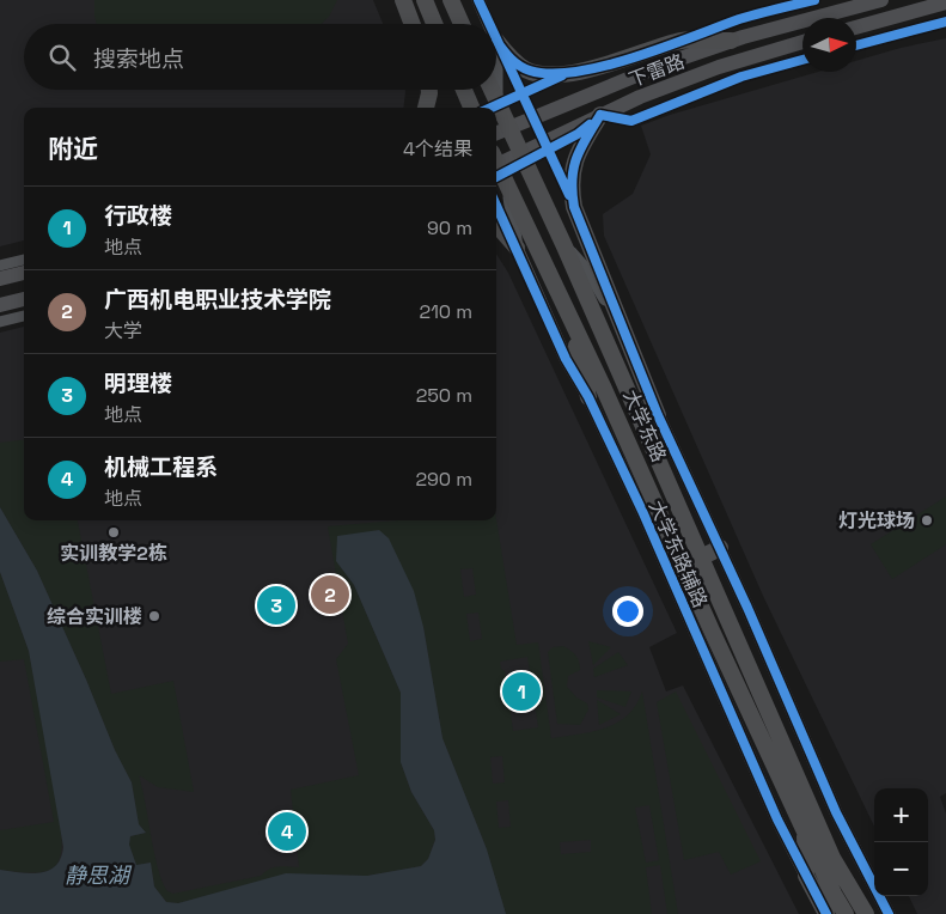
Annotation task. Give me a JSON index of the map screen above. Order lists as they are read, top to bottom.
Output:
{
  "streets": {
    "main road": ["下雷路", "大学东路"],
    "street": ["大学东路辅路"]
  },
  "crossings": [
    ["下雷路", "大学东路"],
    ["大学东路", "大学东路辅路"]
  ],
  "water": ["静思湖"],
  "places": ["灯光球场", "实训教学2栋", "综合实训楼"],
  "north": "right",
  "page": {
    "search": "搜索地点",
    "heading": ["附近", "4个结果"],
    "list": [
      {
        "mark": "1",
        "name": "行政楼",
        "note": "地点",
        "value": "90 m"
      },
      {
        "mark": "2",
        "name": "广西机电职业技术学院",
        "note": "大学",
        "value": "210 m"
      },
      {
        "mark": "3",
        "name": "明理楼",
        "note": "地点",
        "value": "250 m"
      },
      {
        "mark": "4",
        "name": "机械工程系",
        "note": "地点",
        "value": "290 m"
      }
    ],
    "pins": [
      "2",
      "3",
      "1",
      "4"
    ],
    "map_buttons": ["+", "−"]
  }
}
